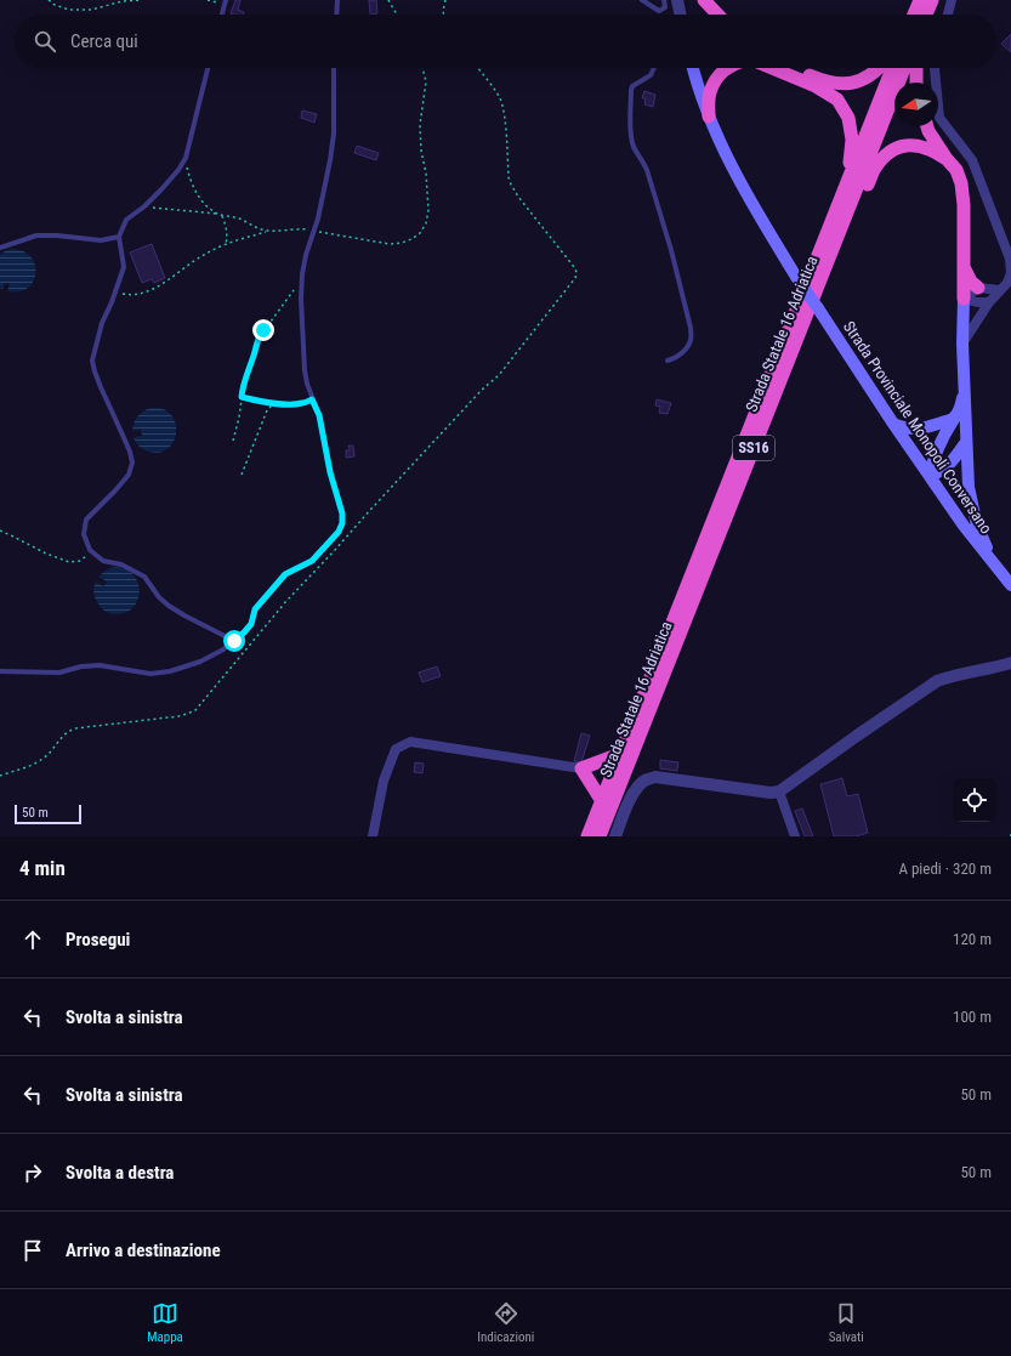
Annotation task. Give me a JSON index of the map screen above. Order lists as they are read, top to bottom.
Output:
{
  "streets": {
    "highway": ["Strada Statale 16 Adriatica", "SS16"],
    "main road": ["Strada Provinciale Monopoli Conversano"]
  },
  "scale_bar": "50 m",
  "north": "left",
  "page": {
    "search": "Cerca qui",
    "scale": "50 m",
    "heading": ["4 min", "A piedi · 320 m"],
    "list": [
      ["Prosegui", "120 m"],
      ["Svolta a sinistra", "100 m"],
      ["Svolta a sinistra", "50 m"],
      ["Svolta a destra", "50 m"],
      "Arrivo a destinazione"
    ],
    "nav": ["Mappa", "Indicazioni", "Salvati"]
  }
}
